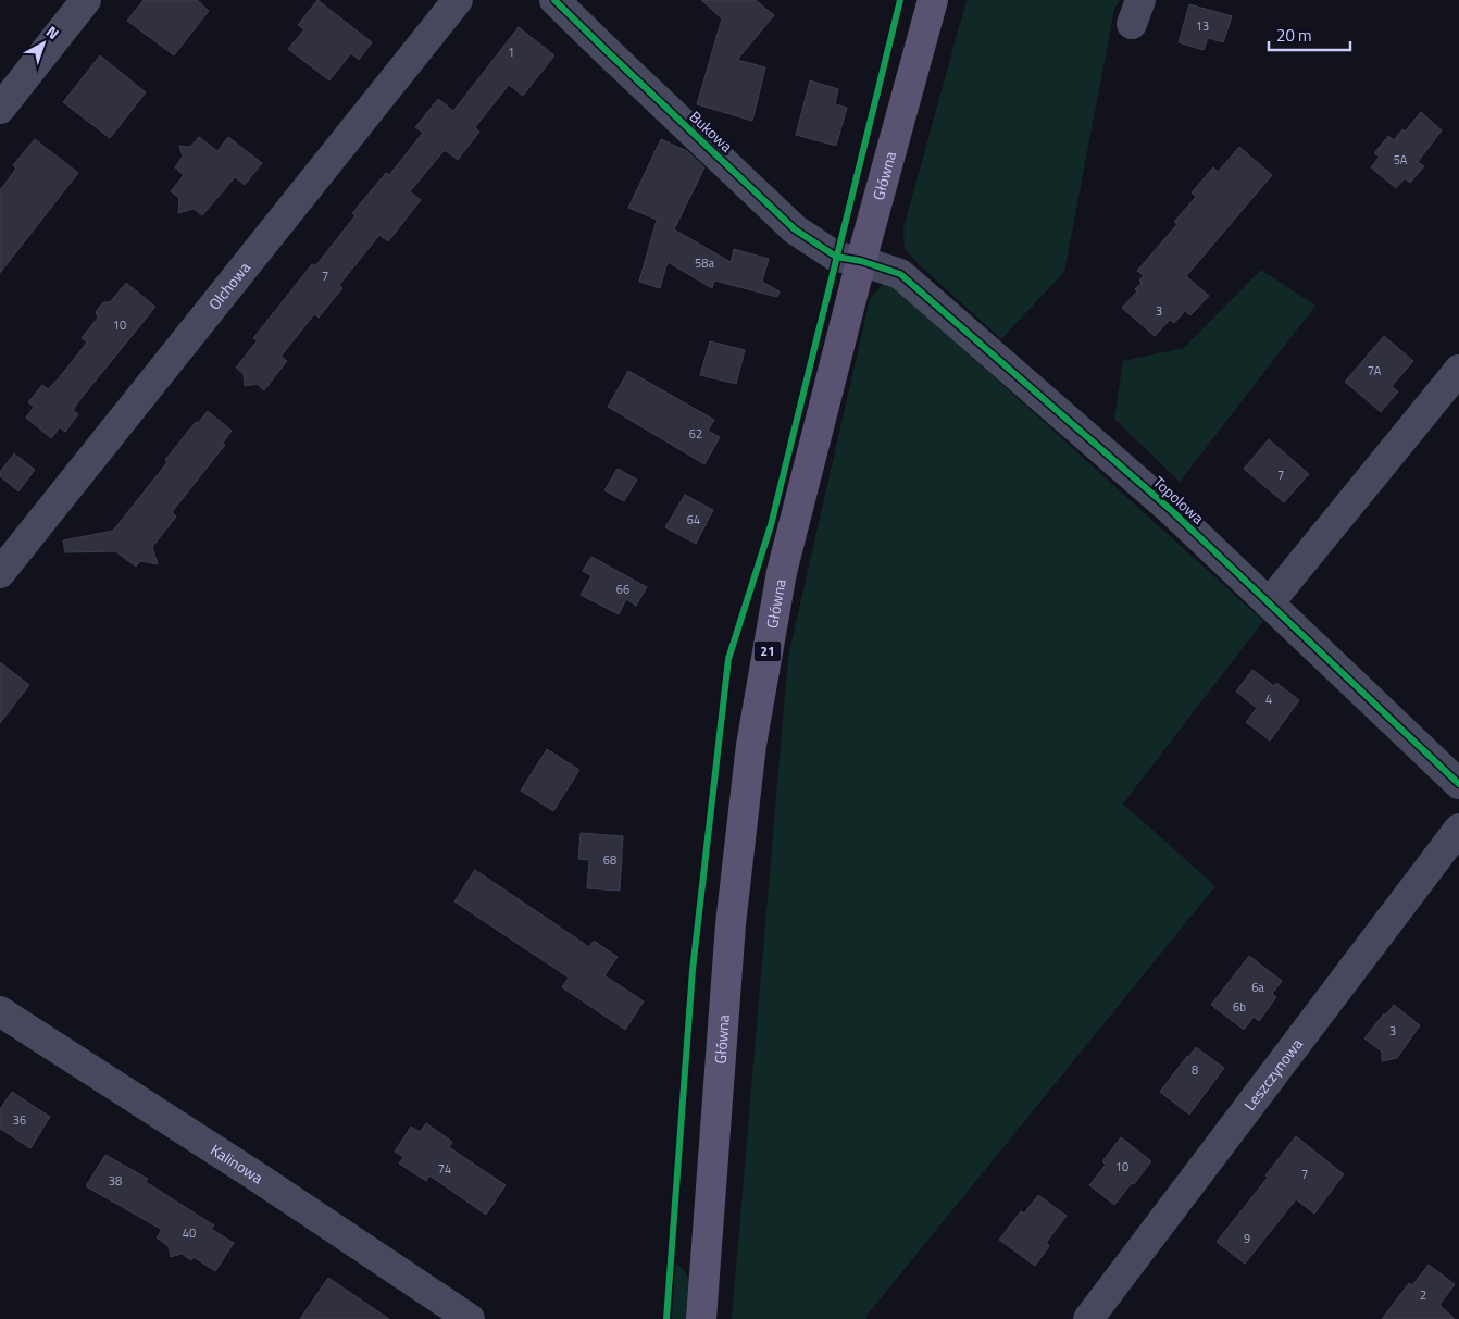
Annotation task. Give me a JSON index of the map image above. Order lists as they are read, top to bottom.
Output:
{
  "streets": {
    "main road": ["Główna", "21"],
    "street": [
      "Bukowa",
      "Olchowa",
      "Topolowa",
      "Leszczynowa",
      "Kalinowa"
    ]
  },
  "crossings": [
    ["Bukowa", "Główna"],
    ["Bukowa", "Topolowa"],
    ["Główna", "Topolowa"]
  ],
  "house_numbers": [
    "13",
    "1",
    "5A",
    "58a",
    "7",
    "3",
    "10",
    "7A",
    "62",
    "7",
    "64",
    "66",
    "4",
    "68",
    "6a",
    "6b",
    "3",
    "8",
    "36",
    "10",
    "74",
    "7",
    "38",
    "40",
    "9",
    "2"
  ],
  "scale_bar": "20 m",
  "north": "top right"
}
